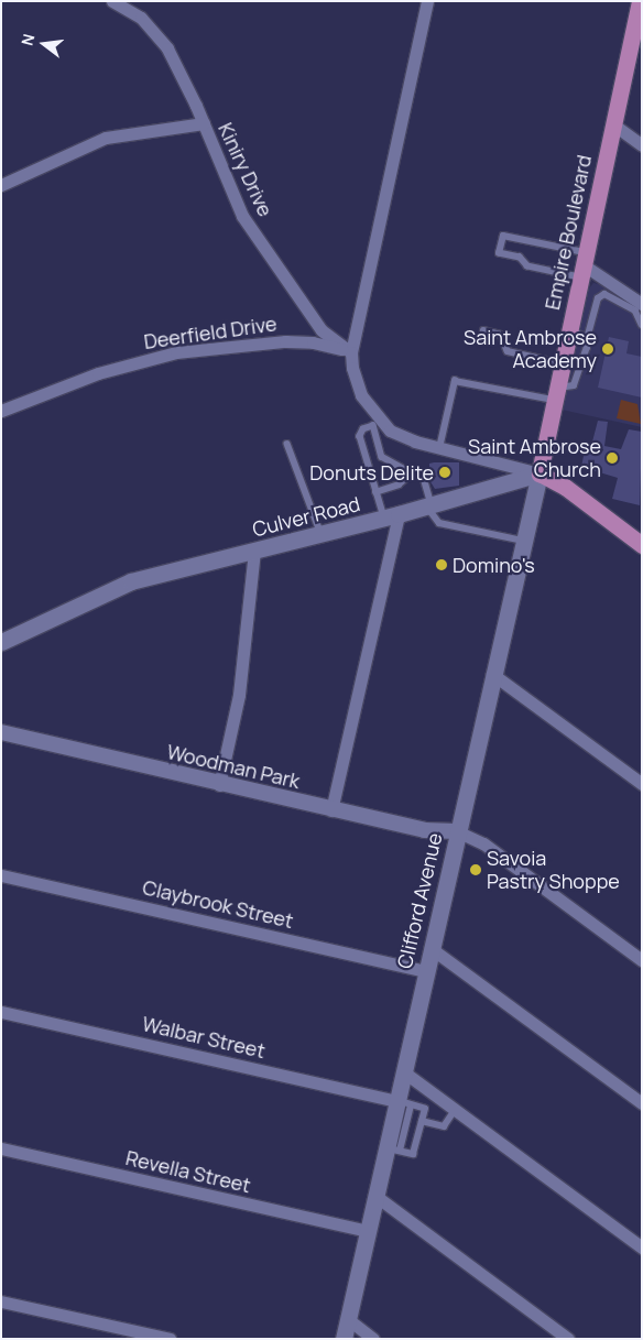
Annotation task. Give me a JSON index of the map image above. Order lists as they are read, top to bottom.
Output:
{
  "streets": {
    "main road": ["Empire Boulevard", "Culver Road", "Clifford Avenue"],
    "street": [
      "Kiniry Drive",
      "Deerfield Drive",
      "Woodman Park",
      "Claybrook Street",
      "Walbar Street",
      "Revella Street"
    ]
  },
  "crossings": [
    ["Kiniry Drive", "Deerfield Drive"],
    ["Empire Boulevard", "Culver Road"],
    ["Empire Boulevard", "Clifford Avenue"],
    ["Culver Road", "Clifford Avenue"],
    ["Woodman Park", "Clifford Avenue"],
    ["Clifford Avenue", "Claybrook Street"],
    ["Clifford Avenue", "Walbar Street"],
    ["Clifford Avenue", "Revella Street"]
  ],
  "places": [
    "Saint Ambrose Academy",
    "Saint Ambrose Church",
    "Donuts Delite",
    "Domino's",
    "Savoia Pastry Shoppe"
  ],
  "north": "left"
}
